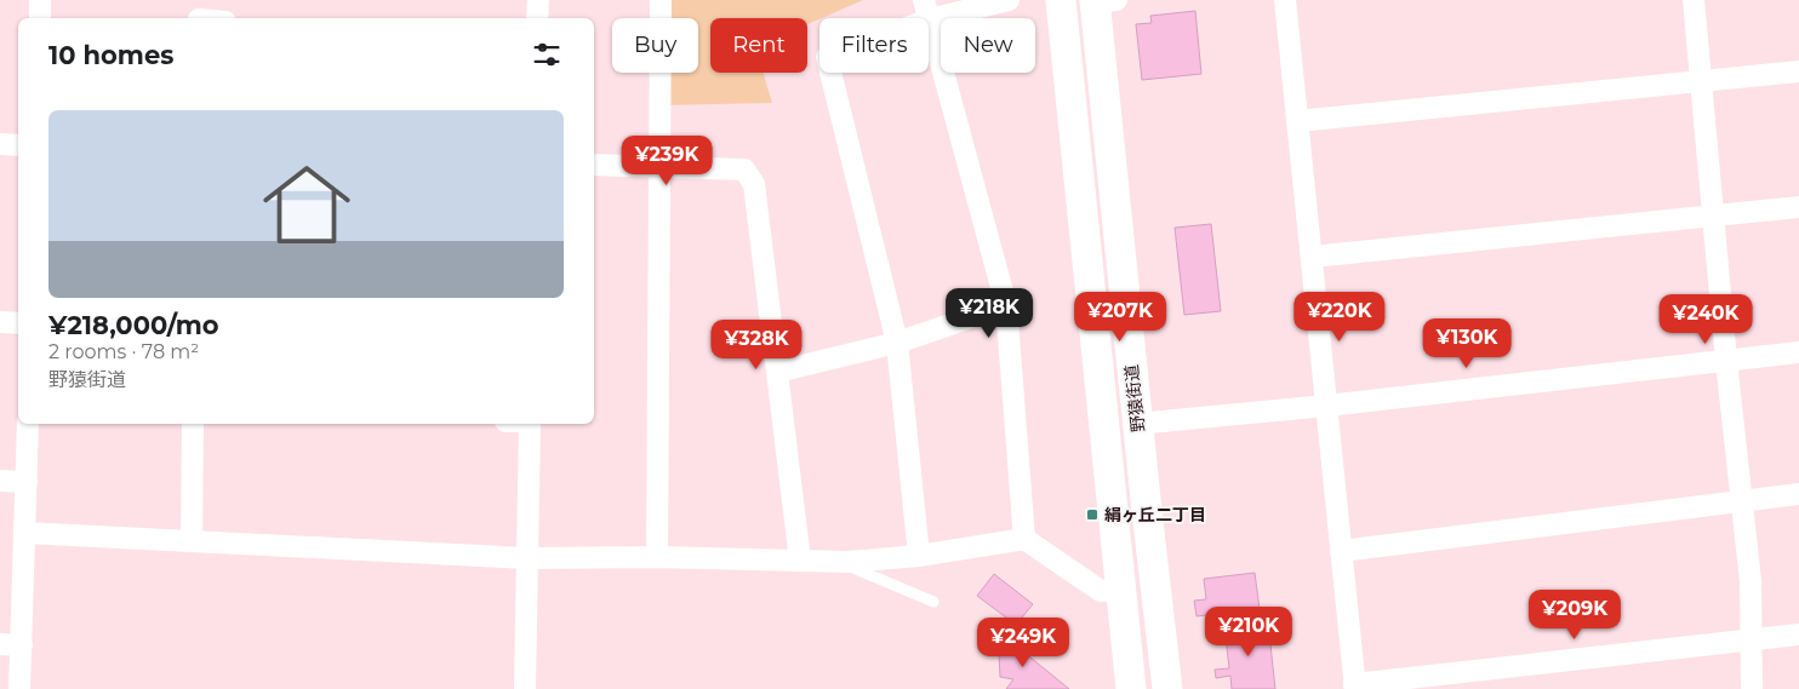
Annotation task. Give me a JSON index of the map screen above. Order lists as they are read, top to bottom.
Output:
{
  "streets": {
    "main road": ["野猿街道"]
  },
  "places": {
    "transit": ["絹ヶ丘二丁目"]
  },
  "page": {
    "chip": [
      "Buy",
      "Rent",
      "Filters",
      "New"
    ],
    "heading": "10 homes",
    "list": [
      {
        "name": "¥218,000/mo",
        "note": "2 rooms · 78 m² · 野猿街道"
      }
    ],
    "price": [
      "¥239K",
      "¥218K",
      "¥207K",
      "¥220K",
      "¥240K",
      "¥130K",
      "¥328K",
      "¥209K",
      "¥210K",
      "¥249K"
    ]
  }
}
